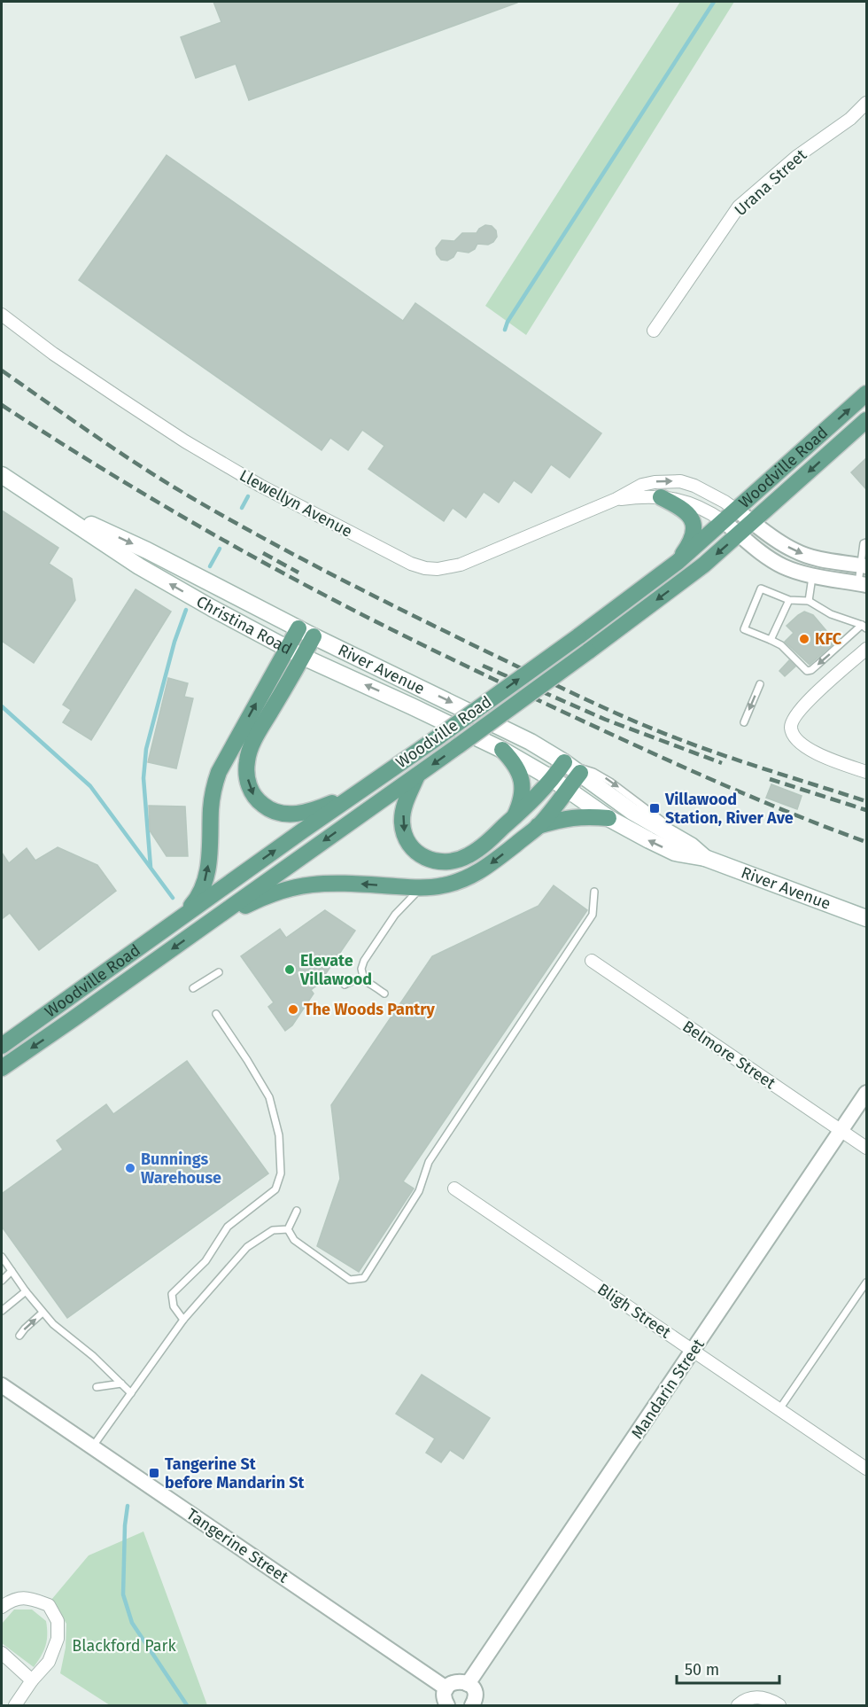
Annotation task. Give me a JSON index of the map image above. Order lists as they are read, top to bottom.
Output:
{
  "streets": {
    "main road": ["Woodville Road", "Christina Road", "River Avenue"],
    "street": [
      "Urana Street",
      "Llewellyn Avenue",
      "Belmore Street",
      "Bligh Street",
      "Mandarin Street",
      "Tangerine Street"
    ]
  },
  "crossings": [
    ["Woodville Road", "Llewellyn Avenue"],
    ["Christina Road", "River Avenue"],
    ["Belmore Street", "Mandarin Street"],
    ["Bligh Street", "Mandarin Street"]
  ],
  "one_way": ["Christina Road"],
  "parks": ["Blackford Park"],
  "places": {
    "other": [
      "KFC",
      "Elevate Villawood",
      "The Woods Pantry",
      "Bunnings Warehouse"
    ],
    "transit": ["Villawood Station, River Ave", "Tangerine St before Mandarin St"]
  },
  "scale_bar": "50 m"
}
